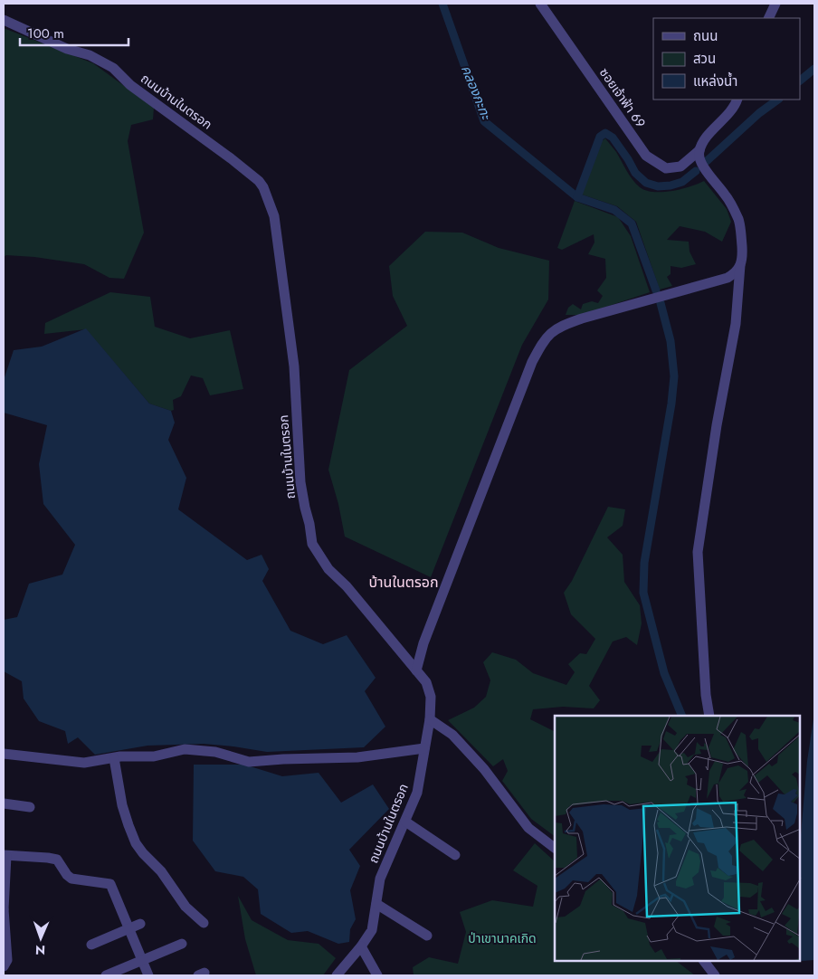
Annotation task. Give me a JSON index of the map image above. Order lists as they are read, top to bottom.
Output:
{
  "streets": {
    "street": ["ซอยเจ้าฟ้า 69", "ถนนบ้านในตรอก"]
  },
  "districts": ["บ้านในตรอก"],
  "water": ["คลองกะทะ"],
  "parks": ["ป่าเขานาคเกิด"],
  "legend": ["ถนน", "สวน", "แหล่งน้ำ"],
  "scale_bar": "100 m",
  "north": "bottom"
}
